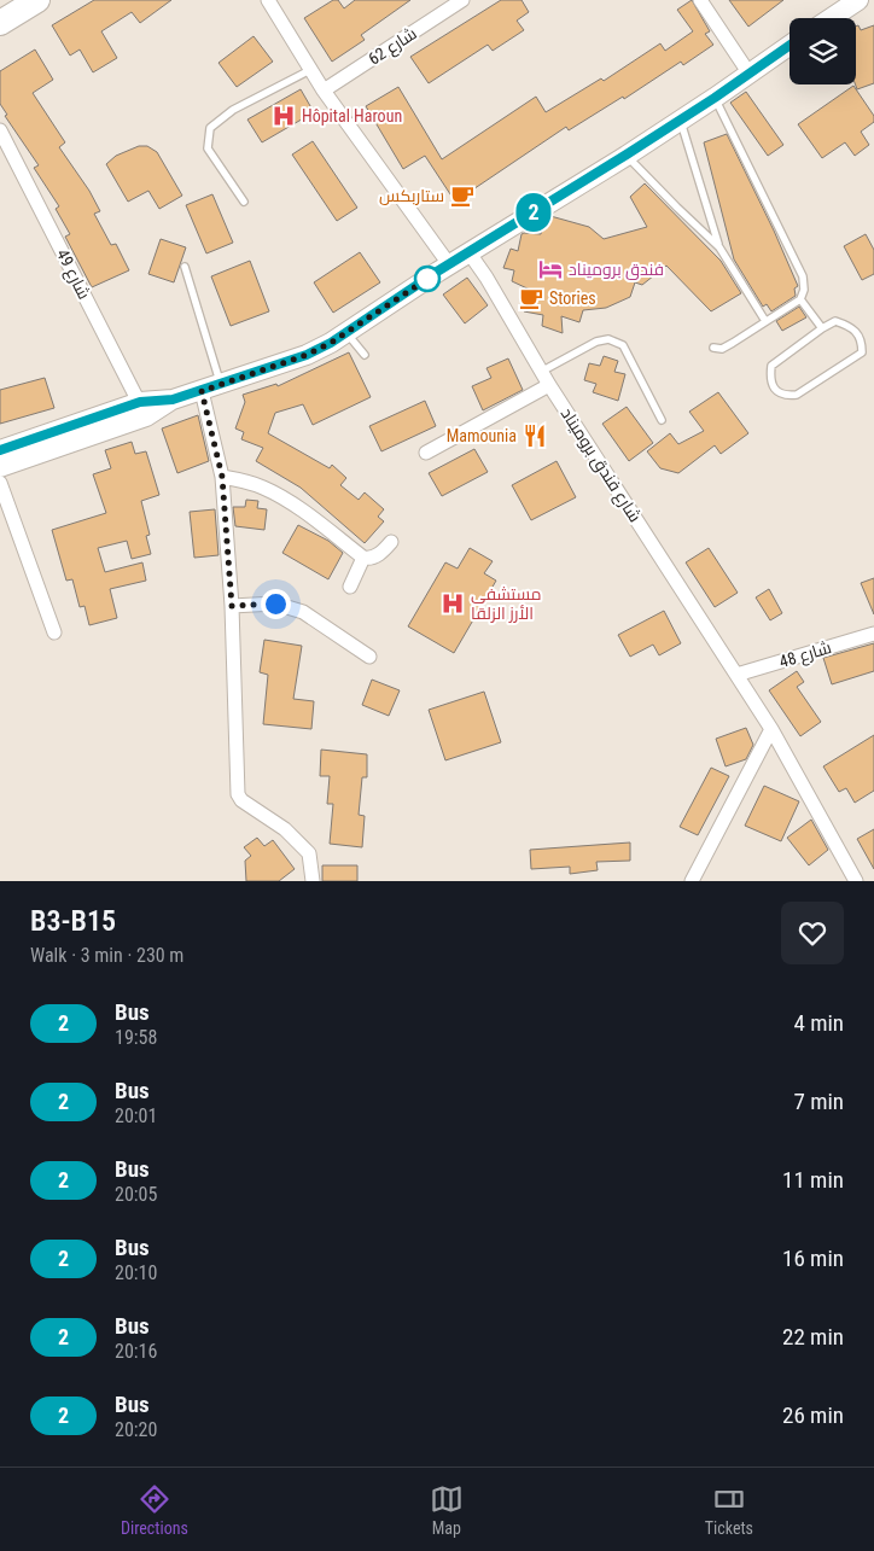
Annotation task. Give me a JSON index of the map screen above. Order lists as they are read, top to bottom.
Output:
{
  "streets": {
    "street": [
      "شارع 62",
      "شارع 49",
      "شارع فندق بروميناد",
      "شارع 48"
    ]
  },
  "crossings": [
    ["شارع فندق بروميناد", "شارع 48"]
  ],
  "places": {
    "hospital": ["Hôpital Haroun", "مستشفى الأرز الزلقا"],
    "cafe": ["ستاربكس", "Stories"],
    "hotel": ["فندق بروميناد"],
    "restaurant": ["Mamounia"]
  },
  "lines": ["bus line 2"],
  "page": {
    "on_map": "2",
    "heading": ["B3-B15", "Walk · 3 min · 230 m"],
    "list": [
      {
        "mark": "2",
        "name": "Bus",
        "note": "19:58",
        "value": "4 min"
      },
      {
        "mark": "2",
        "name": "Bus",
        "note": "20:01",
        "value": "7 min"
      },
      {
        "mark": "2",
        "name": "Bus",
        "note": "20:05",
        "value": "11 min"
      },
      {
        "mark": "2",
        "name": "Bus",
        "note": "20:10",
        "value": "16 min"
      },
      {
        "mark": "2",
        "name": "Bus",
        "note": "20:16",
        "value": "22 min"
      },
      {
        "mark": "2",
        "name": "Bus",
        "note": "20:20",
        "value": "26 min"
      }
    ],
    "tabs": ["Directions", "Map", "Tickets"]
  }
}
